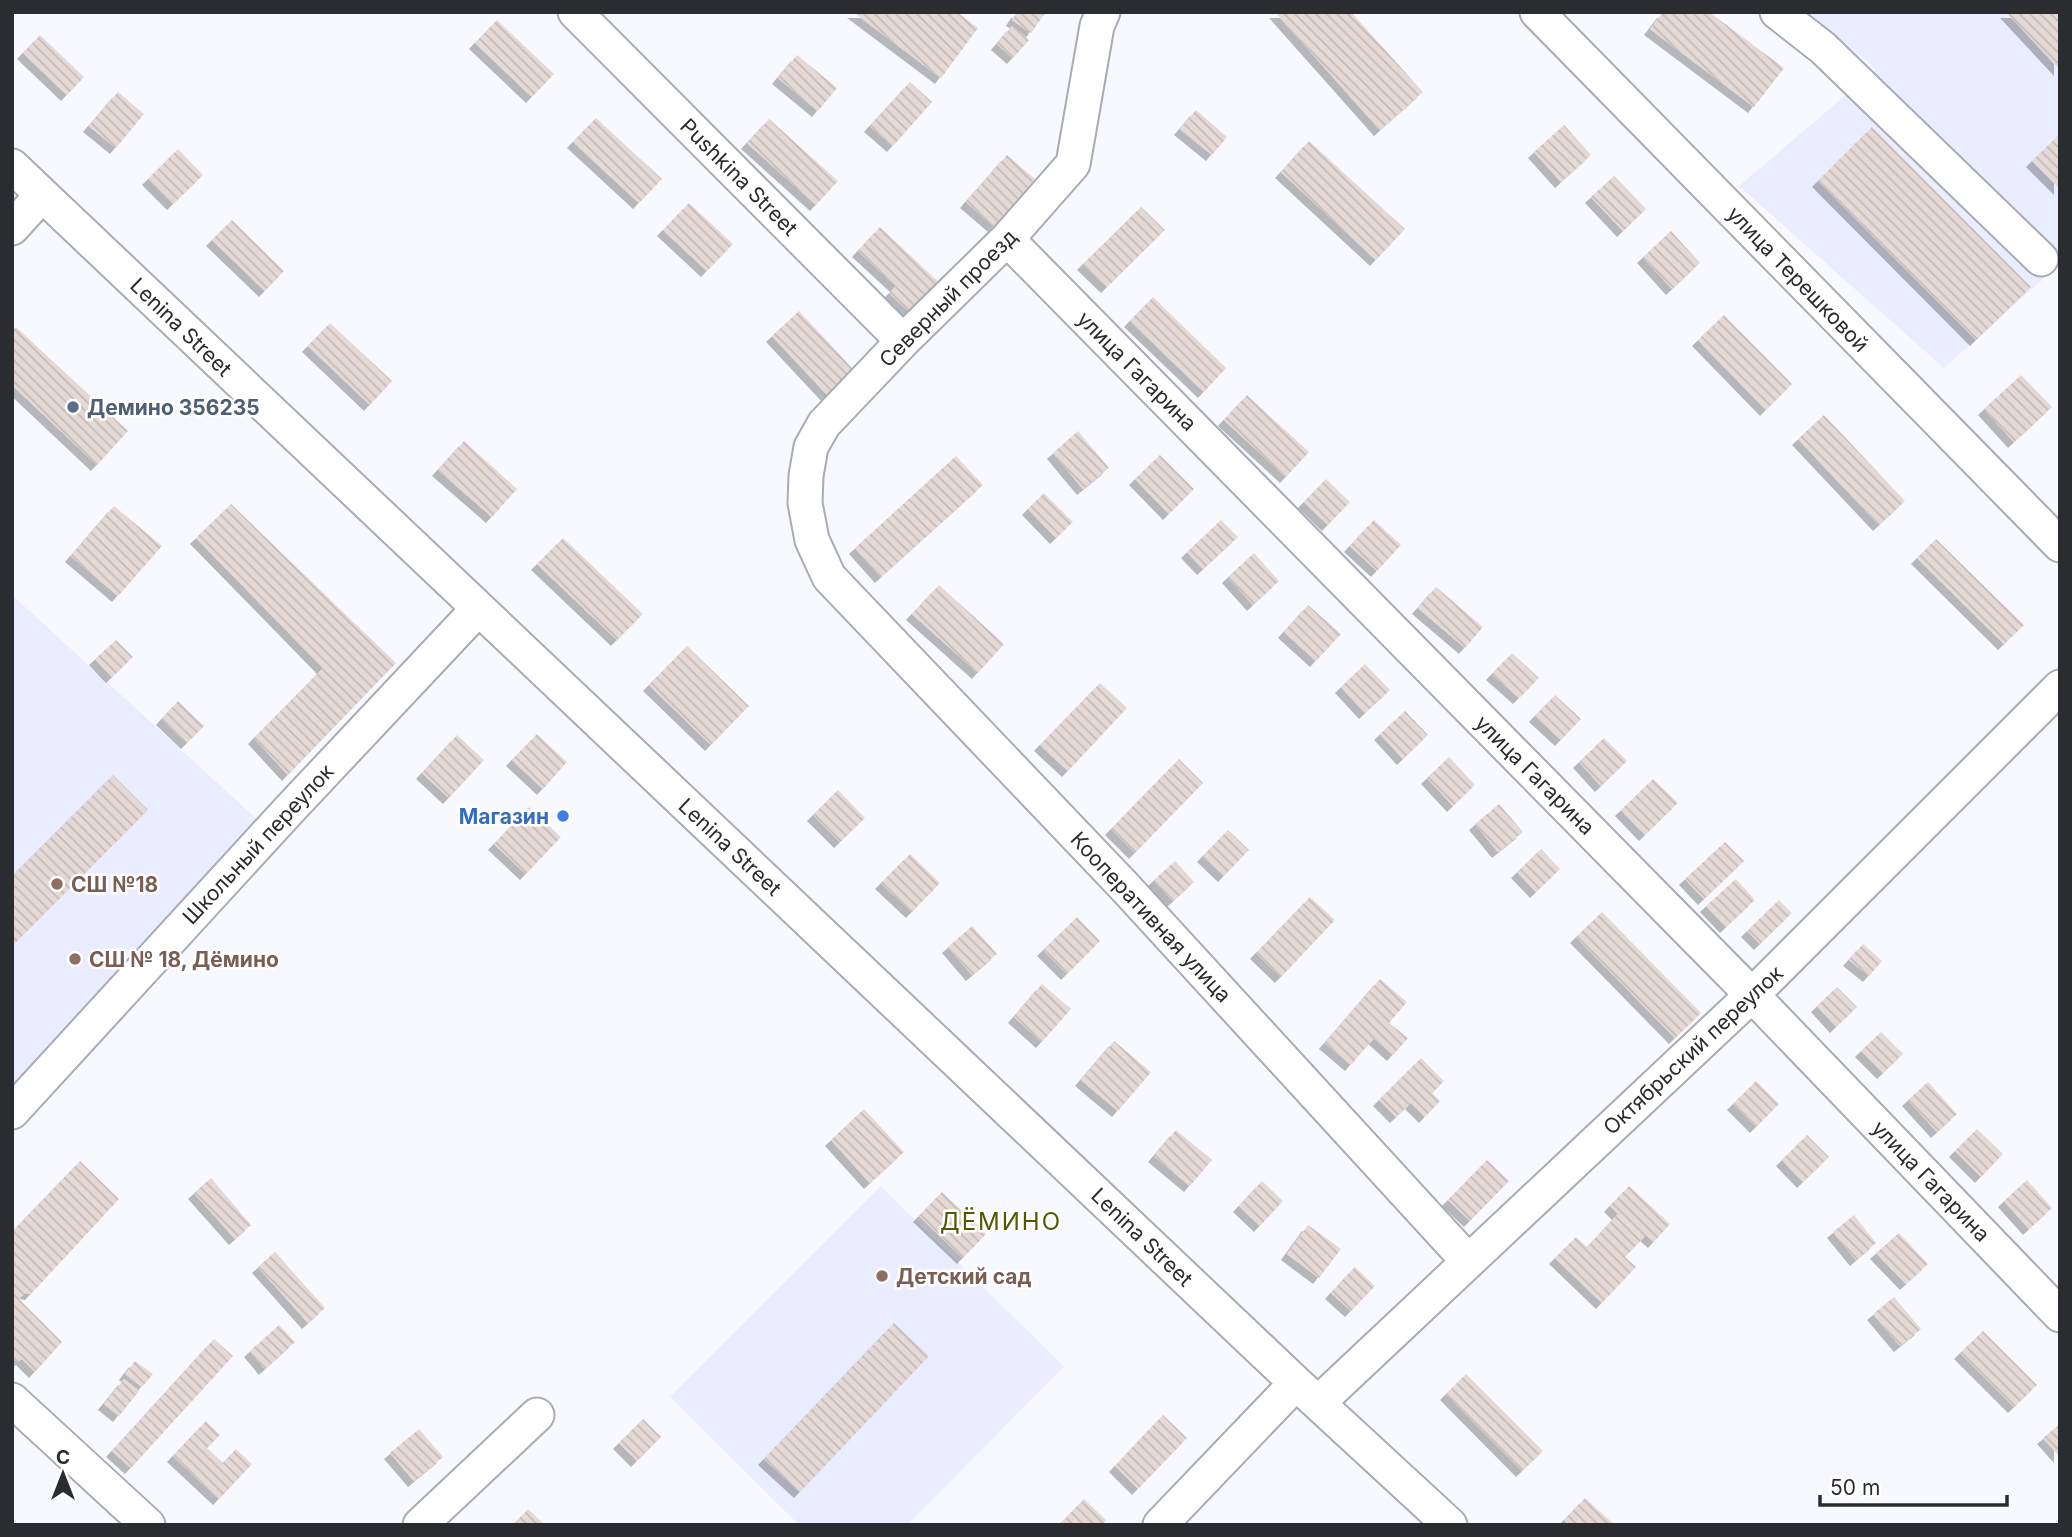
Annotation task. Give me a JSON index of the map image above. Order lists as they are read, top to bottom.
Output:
{
  "streets": {
    "street": [
      "Pushkina Street",
      "улица Терешковой",
      "Северный проезд",
      "Lenina Street",
      "улица Гагарина",
      "Школьный переулок",
      "Кооперативная улица",
      "Октябрьский переулок"
    ]
  },
  "crossings": [
    ["Pushkina Street", "Северный проезд"],
    ["Северный проезд", "улица Гагарина"],
    ["Северный проезд", "Кооперативная улица"],
    ["Lenina Street", "Школьный переулок"],
    ["Lenina Street", "Октябрьский переулок"],
    ["улица Гагарина", "Октябрьский переулок"],
    ["Кооперативная улица", "Октябрьский переулок"]
  ],
  "districts": ["ДЁМИНО"],
  "places": [
    "Демино 356235",
    "Магазин",
    "СШ №18",
    "СШ № 18, Дёмино",
    "Детский сад"
  ],
  "scale_bar": "50 m",
  "north": "top"
}
